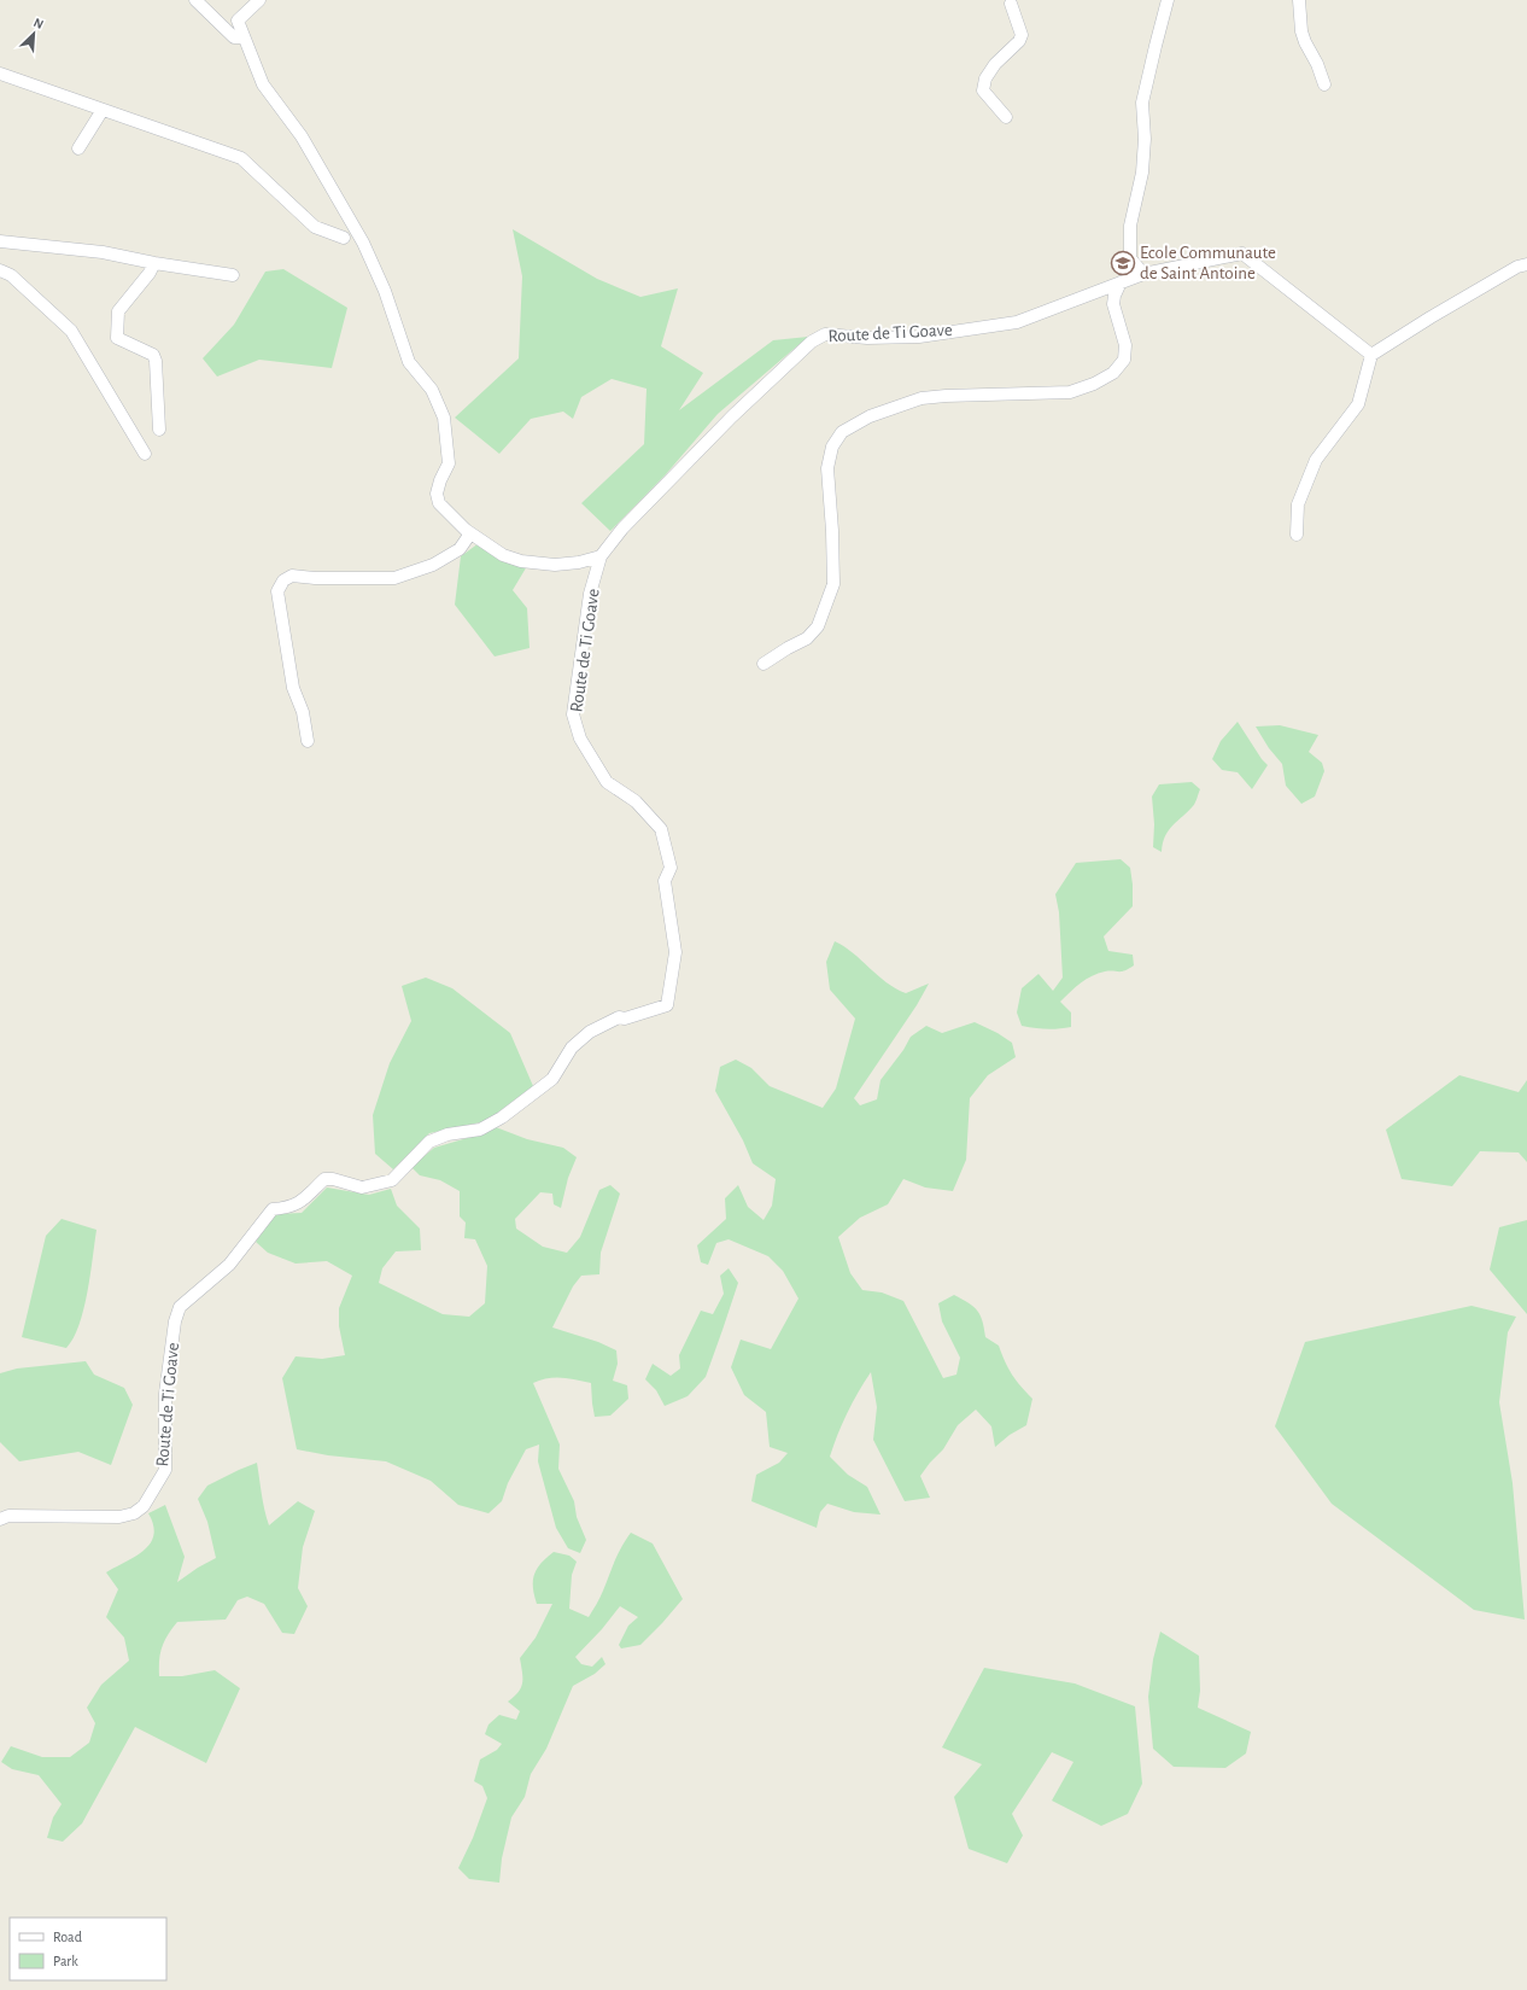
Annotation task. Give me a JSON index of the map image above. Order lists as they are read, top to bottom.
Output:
{
  "streets": {
    "street": ["Route de Ti Goave"]
  },
  "places": {
    "school or university": ["Ecole Communaute de Saint Antoine"]
  },
  "legend": ["Road", "Park"],
  "north": "top right"
}
